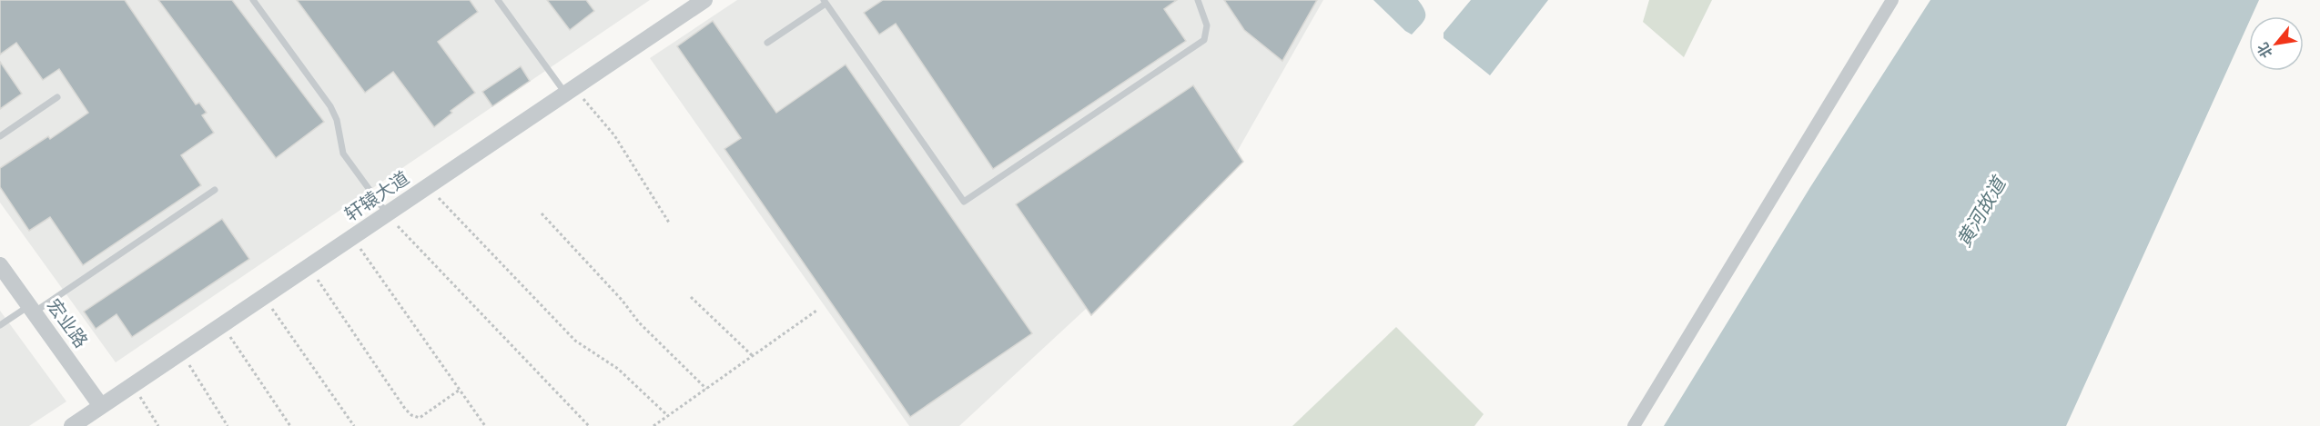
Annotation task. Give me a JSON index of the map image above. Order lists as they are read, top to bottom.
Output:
{
  "streets": {
    "street": ["轩辕大道", "宏业路"]
  },
  "crossings": [
    ["轩辕大道", "宏业路"]
  ],
  "water": ["黄河故道"],
  "north": "bottom left"
}
